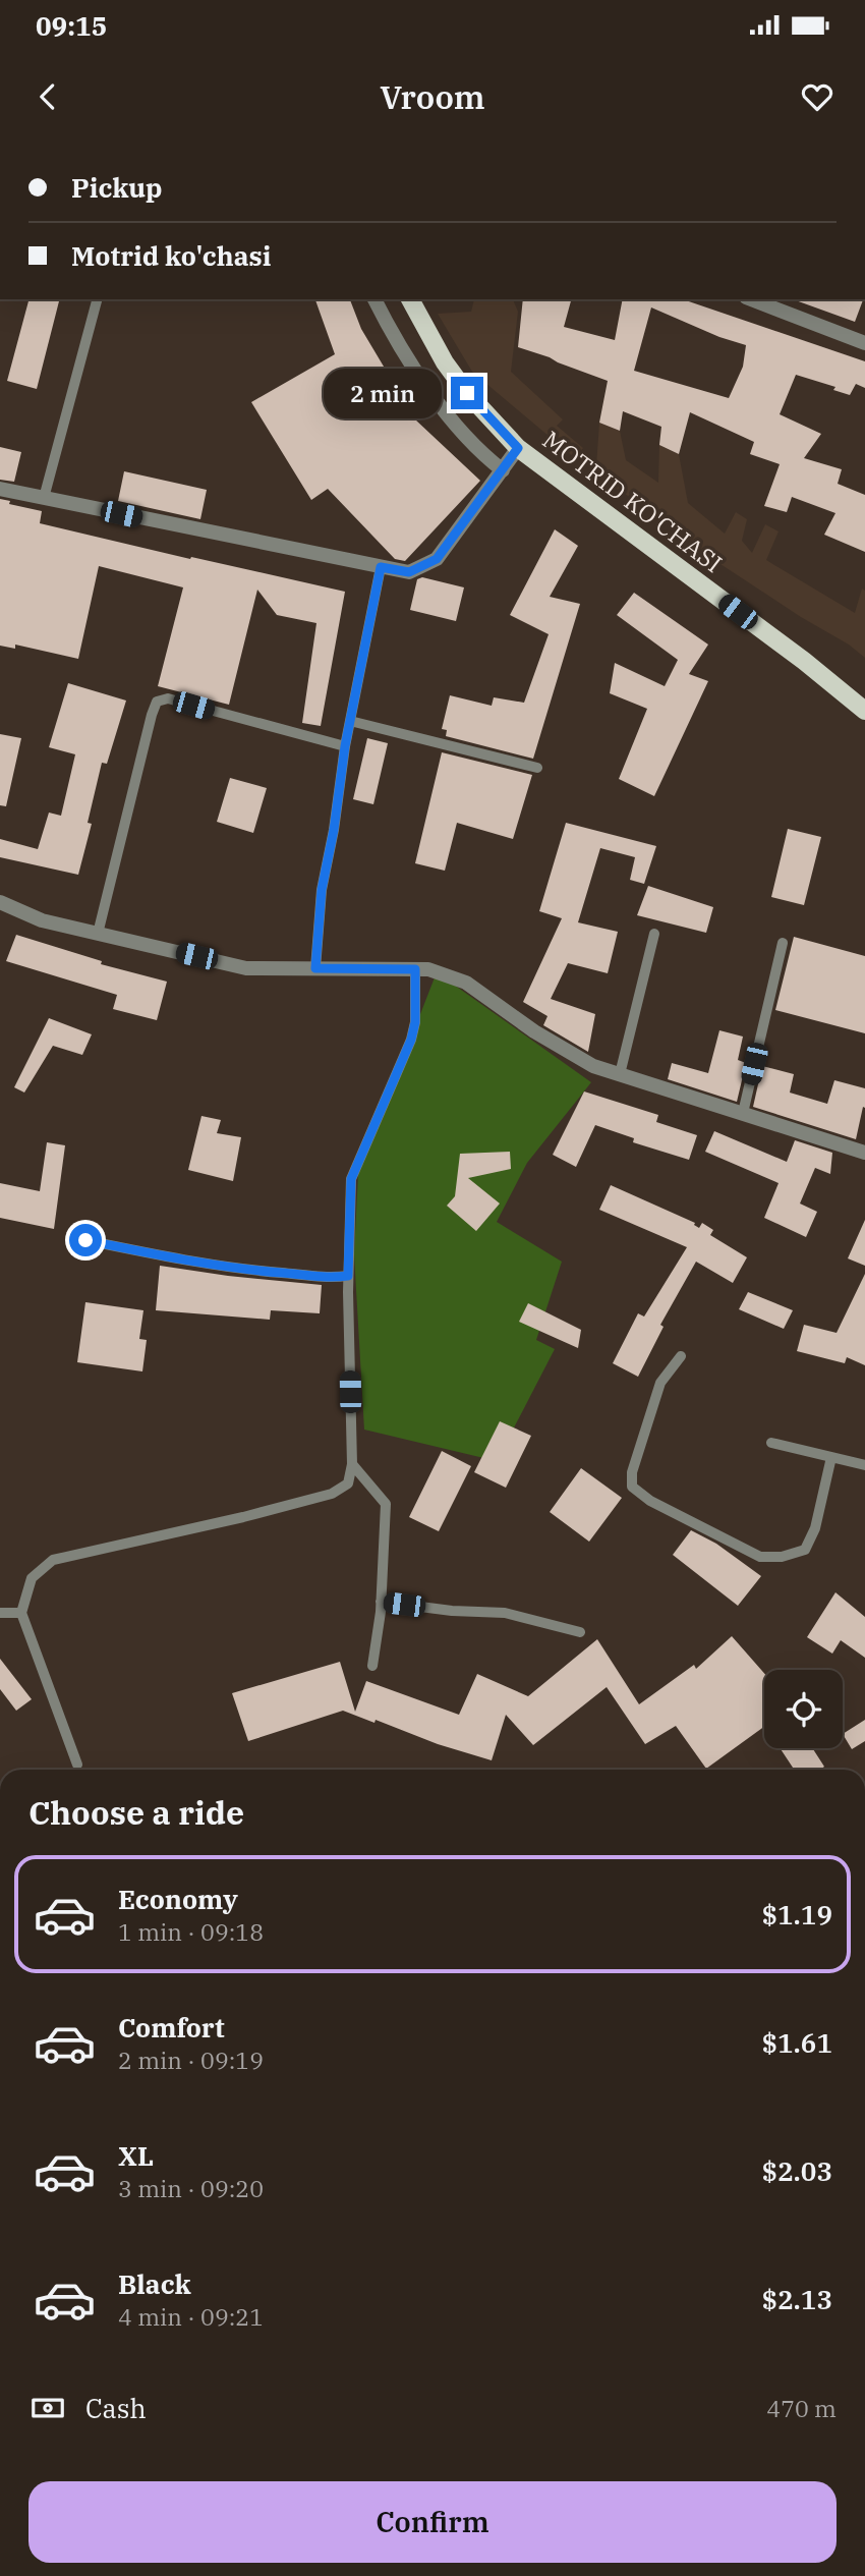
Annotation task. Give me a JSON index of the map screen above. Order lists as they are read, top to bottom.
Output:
{
  "streets": {
    "main road": ["MOTRID KO'CHASI"]
  },
  "page": {
    "status": "09:15",
    "header": "Vroom",
    "banner": ["Pickup", "Motrid ko'chasi"],
    "bubble": "2 min",
    "heading": "Choose a ride",
    "list": [
      {
        "name": "Economy",
        "note": "1 min · 09:18",
        "value": "$1.19"
      },
      {
        "name": "Comfort",
        "note": "2 min · 09:19",
        "value": "$1.61"
      },
      {
        "name": "XL",
        "note": "3 min · 09:20",
        "value": "$2.03"
      },
      {
        "name": "Black",
        "note": "4 min · 09:21",
        "value": "$2.13"
      }
    ],
    "pay": ["Cash", "470 m"],
    "buttons": "Confirm"
  }
}
